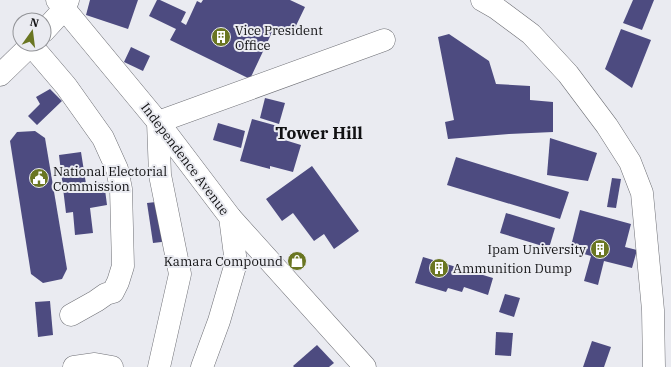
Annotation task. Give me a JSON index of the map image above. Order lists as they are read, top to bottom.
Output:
{
  "streets": {
    "street": ["Independence Avenue"]
  },
  "districts": ["Tower Hill"],
  "places": {
    "building": ["Vice President Office", "Ipam University", "Ammunition Dump"],
    "public building": ["National Electorial Commission"],
    "shop": ["Kamara Compound"]
  },
  "north": "top"
}
